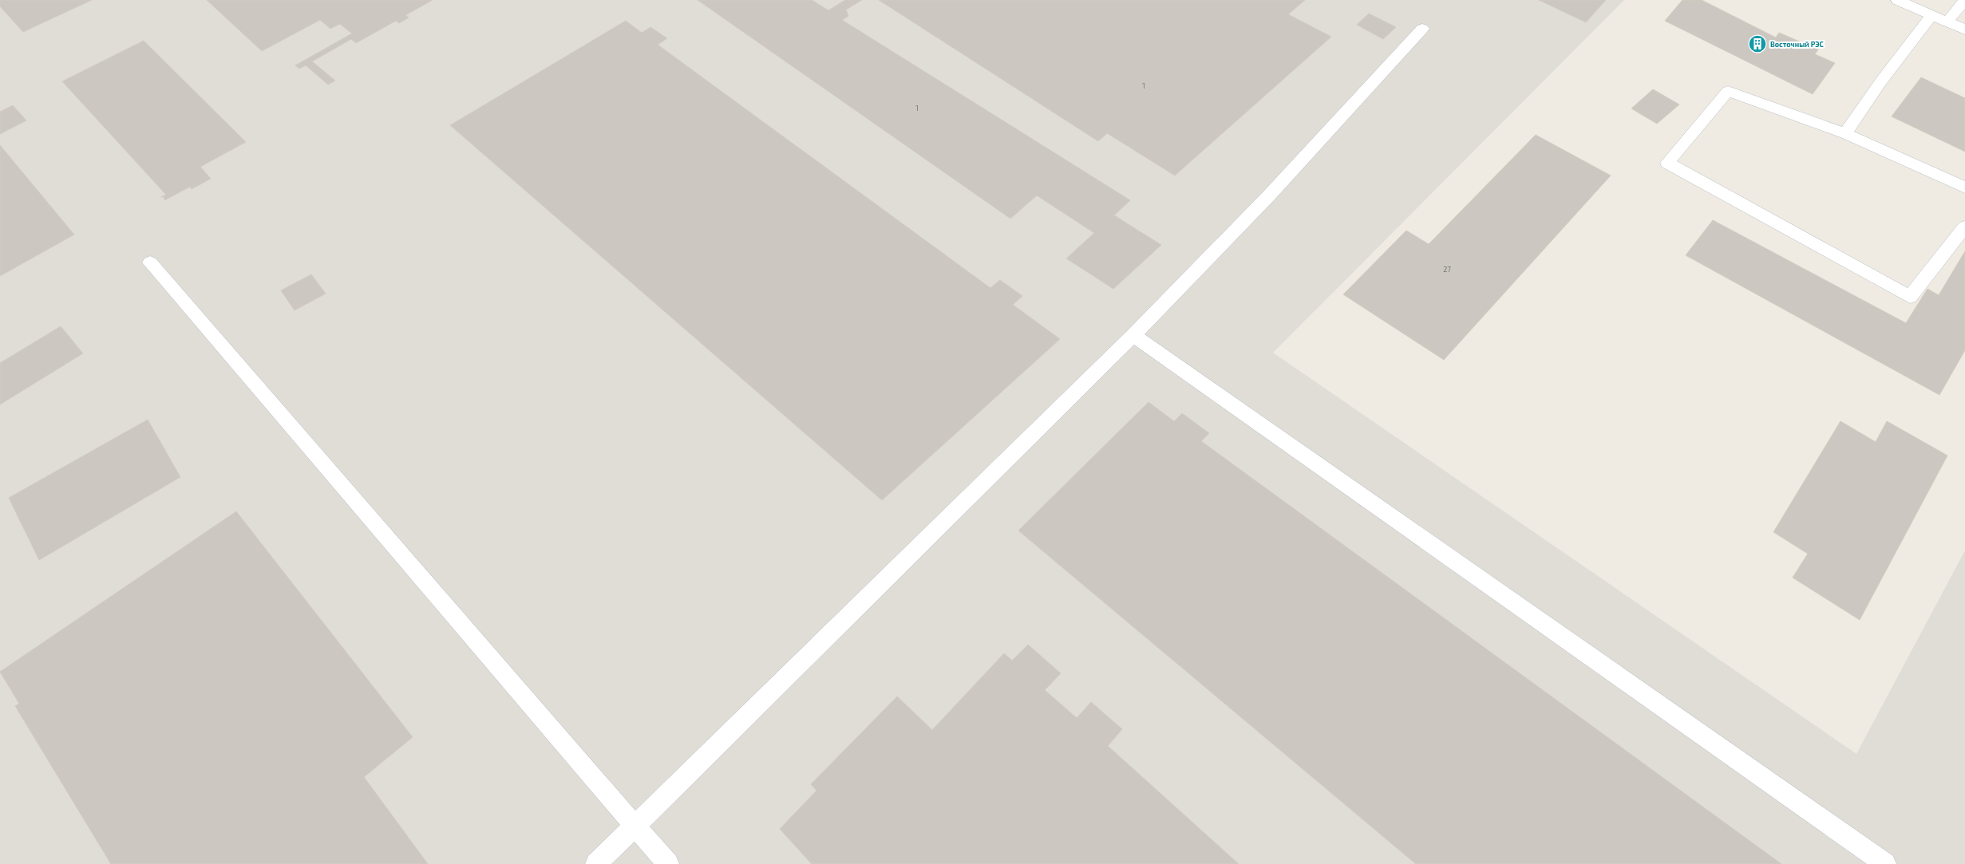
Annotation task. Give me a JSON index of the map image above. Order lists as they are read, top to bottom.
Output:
{
  "places": {
    "building": ["Восточный РЭС"]
  },
  "house_numbers": ["1", "1", "27"]
}
